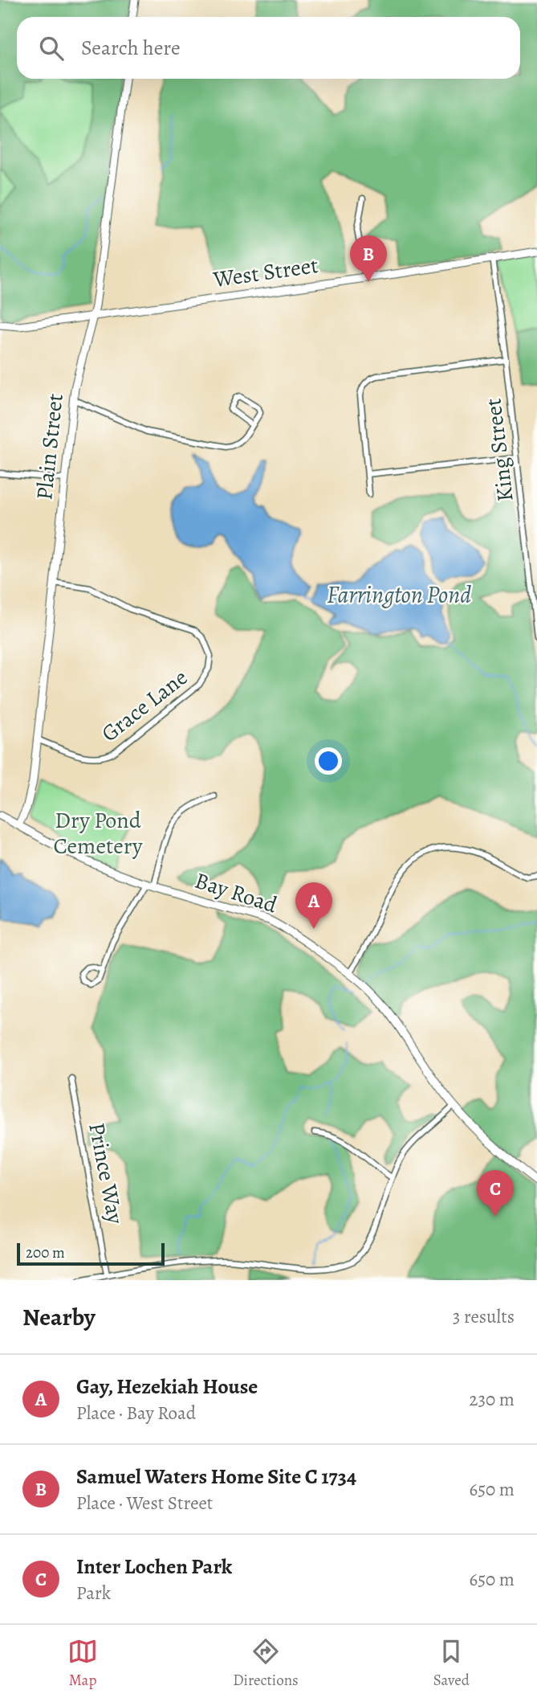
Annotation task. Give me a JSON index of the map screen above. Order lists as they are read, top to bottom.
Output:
{
  "streets": {
    "street": [
      "West Street",
      "Plain Street",
      "King Street",
      "Grace Lane",
      "Bay Road",
      "Prince Way"
    ]
  },
  "crossings": [
    ["West Street", "Plain Street"],
    ["West Street", "King Street"],
    ["Plain Street", "Grace Lane"],
    ["Plain Street", "Bay Road"]
  ],
  "water": ["Farrington Pond"],
  "parks": ["Dry Pond Cemetery"],
  "scale_bar": "200 m",
  "page": {
    "search": "Search here",
    "pins": ["B", "A", "C"],
    "scale": "200 m",
    "heading": ["Nearby", "3 results"],
    "list": [
      {
        "mark": "A",
        "name": "Gay, Hezekiah House",
        "note": "Place · Bay Road",
        "value": "230 m"
      },
      {
        "mark": "B",
        "name": "Samuel Waters Home Site C 1734",
        "note": "Place · West Street",
        "value": "650 m"
      },
      {
        "mark": "C",
        "name": "Inter Lochen Park",
        "note": "Park",
        "value": "650 m"
      }
    ],
    "nav": ["Map", "Directions", "Saved"]
  }
}
